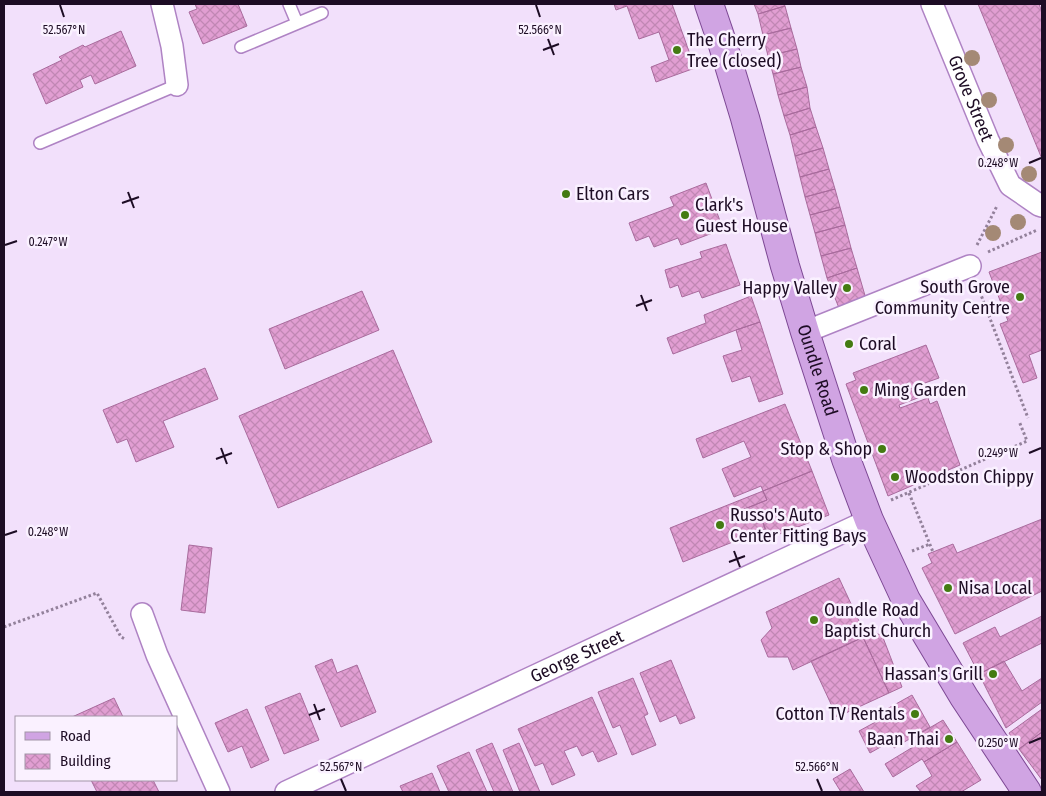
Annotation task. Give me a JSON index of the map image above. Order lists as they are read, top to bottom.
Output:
{
  "streets": {
    "main road": ["Oundle Road"],
    "street": ["Grove Street", "George Street"]
  },
  "crossings": [
    ["Oundle Road", "George Street"]
  ],
  "places": [
    "The Cherry Tree (closed)",
    "Elton Cars",
    "Clark's Guest House",
    "Happy Valley",
    "South Grove Community Centre",
    "Coral",
    "Ming Garden",
    "Stop & Shop",
    "Woodston Chippy",
    "Russo's Auto Center Fitting Bays",
    "Nisa Local",
    "Oundle Road Baptist Church",
    "Hassan's Grill",
    "Cotton TV Rentals",
    "Baan Thai"
  ],
  "legend": ["Road", "Building"],
  "coordinates": [
    "52.567°N",
    "52.566°N",
    "0.248°W",
    "0.247°W",
    "0.249°W",
    "0.250°W"
  ]
}
